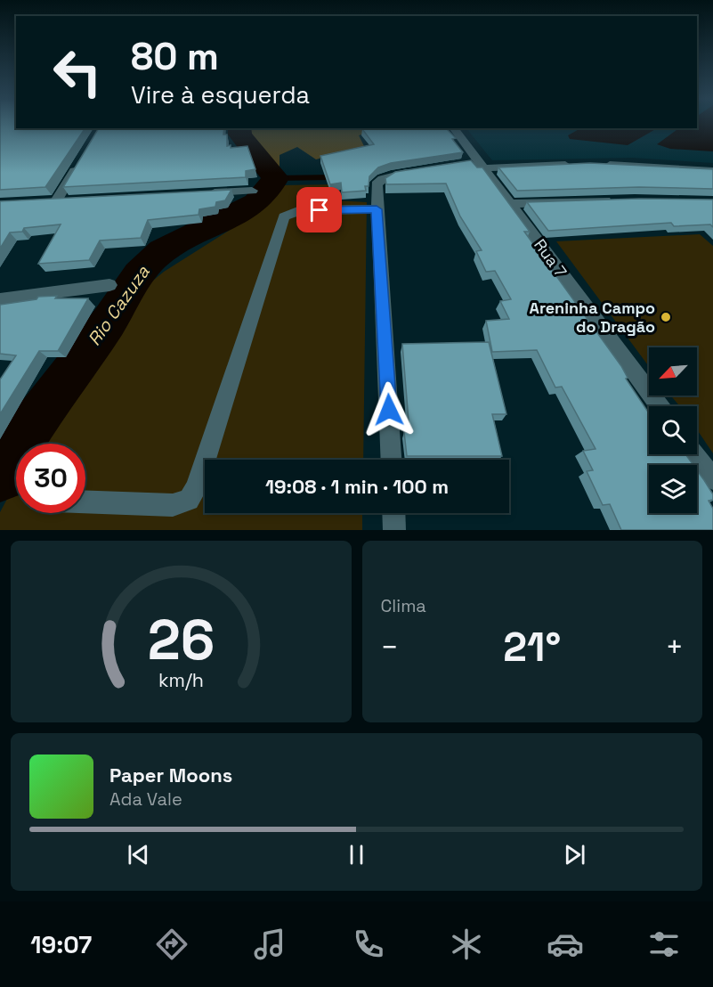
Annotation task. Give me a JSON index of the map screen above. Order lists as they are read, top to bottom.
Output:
{
  "streets": {
    "street": ["Rua 7"]
  },
  "water": ["Rio Cazuza"],
  "places": ["Areninha Campo do Dragão"],
  "north": "bottom left",
  "page": {
    "turn": ["80 m", "Vire à esquerda"],
    "limit": "30",
    "trip": "19:08 · 1 min · 100 m",
    "tile": "Clima",
    "heat": ["−", "21°", "+"],
    "song": ["Paper Moons", "Ada Vale"],
    "tabs": "19:07",
    "gauge": ["26", "km/h"]
  }
}
